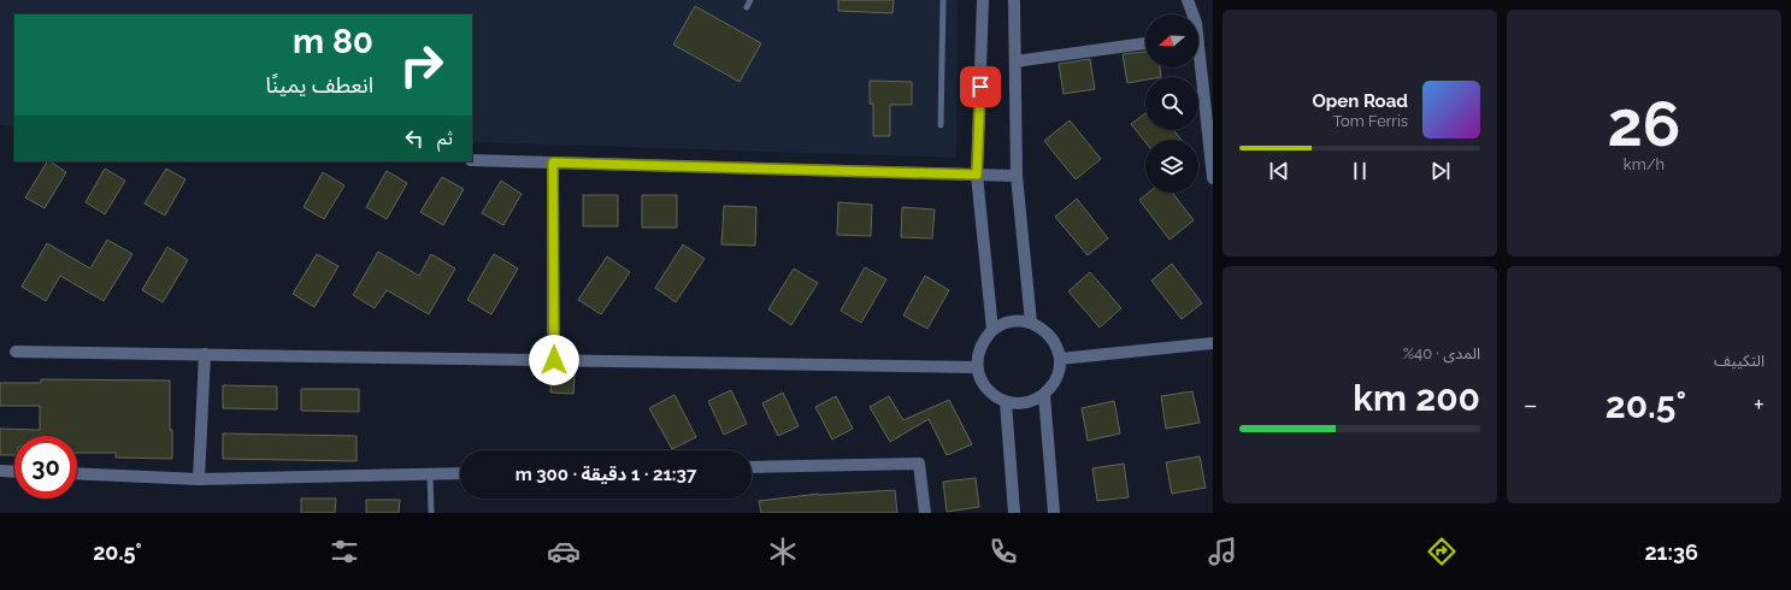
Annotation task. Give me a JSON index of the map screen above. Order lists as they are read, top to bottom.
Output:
{
  "north": "left",
  "page": {
    "tile": [
      ["26", "km/h"],
      "التكييف",
      ["المدى · 40%", "200 km"]
    ],
    "turn": ["80 m", "انعطف يمينًا"],
    "song": ["Open Road", "Tom Ferris"],
    "then": "ثم",
    "heat": ["−", "20.5°", "+"],
    "limit": "30",
    "trip": "21:37 · 1 دقيقة · 300 m",
    "tabs": ["21:36", "20.5°"]
  }
}
